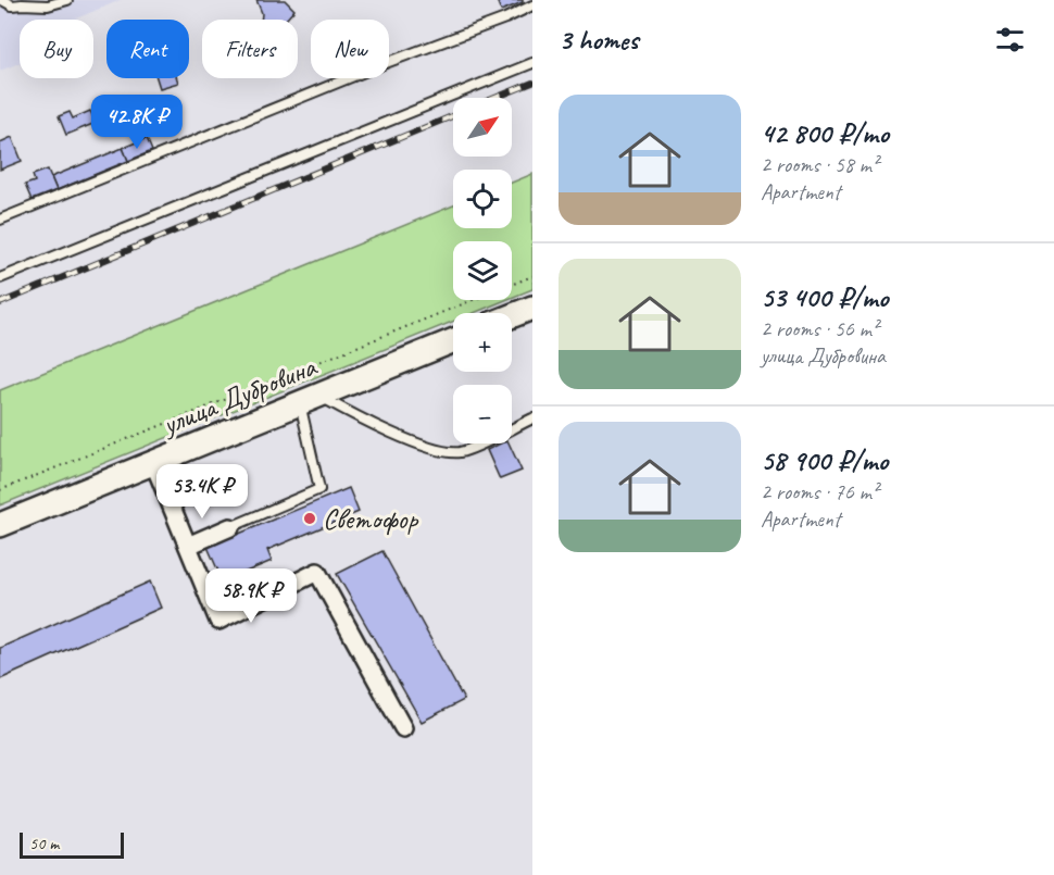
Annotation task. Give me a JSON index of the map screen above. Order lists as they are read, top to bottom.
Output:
{
  "streets": {
    "main road": ["улица Дубровина"]
  },
  "places": ["Светофор"],
  "scale_bar": "50 m",
  "north": "top right",
  "page": {
    "heading": "3 homes",
    "chip": [
      "Buy",
      "Rent",
      "Filters",
      "New"
    ],
    "list": [
      {
        "name": "42 800 ₽/mo",
        "note": "2 rooms · 58 m² · Apartment"
      },
      {
        "name": "53 400 ₽/mo",
        "note": "2 rooms · 56 m² · улица Дубровина"
      },
      {
        "name": "58 900 ₽/mo",
        "note": "2 rooms · 76 m² · Apartment"
      }
    ],
    "price": ["42.8K ₽", "53.4K ₽", "58.9K ₽"],
    "map_buttons": ["+", "−"],
    "scale": "50 m"
  }
}
